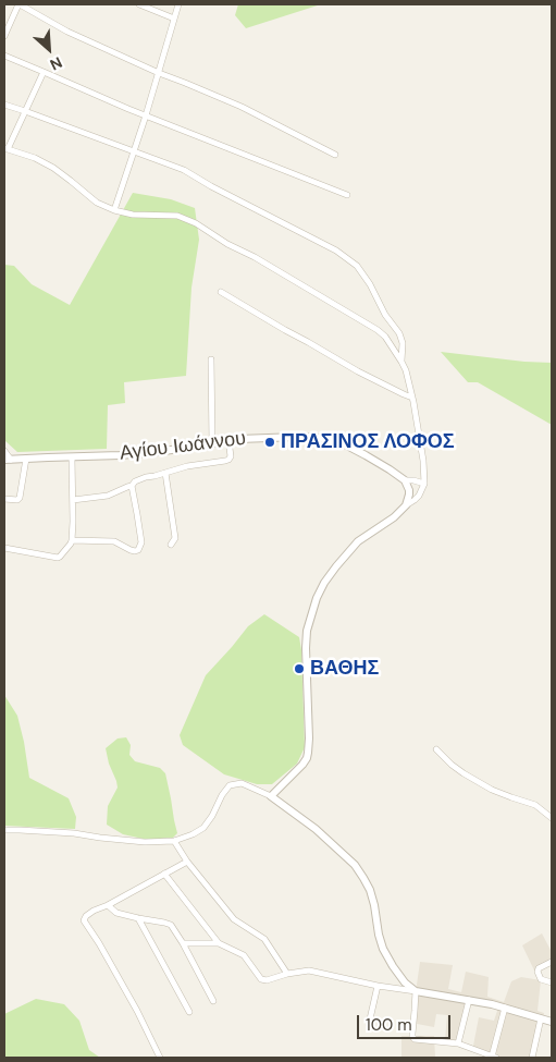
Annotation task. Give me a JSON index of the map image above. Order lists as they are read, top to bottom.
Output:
{
  "streets": {
    "street": ["Αγίου Ιωάννου"]
  },
  "places": ["ΠΡΑΣΙΝΟΣ ΛΟΦΟΣ", "ΒΑΘΗΣ"],
  "scale_bar": "100 m",
  "north": "bottom right"
}
